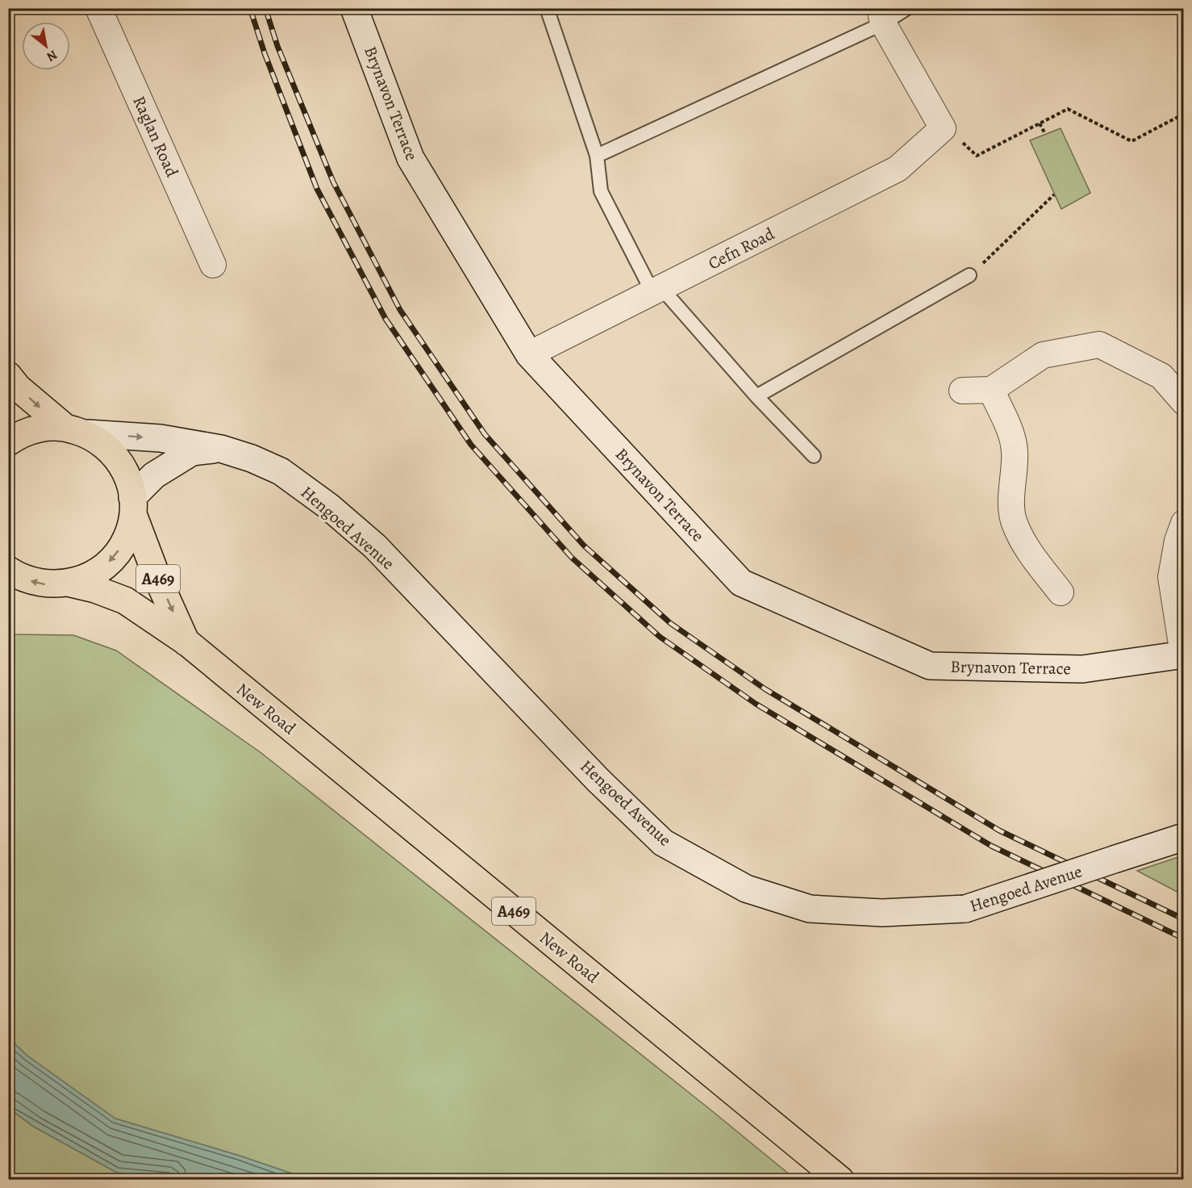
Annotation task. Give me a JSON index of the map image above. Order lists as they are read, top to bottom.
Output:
{
  "streets": {
    "main road": ["A469", "New Road"],
    "street": [
      "Brynavon Terrace",
      "Raglan Road",
      "Cefn Road",
      "Hengoed Avenue"
    ]
  },
  "crossings": [
    ["Brynavon Terrace", "Cefn Road"],
    ["Hengoed Avenue", "New Road"]
  ],
  "north": "bottom right"
}
